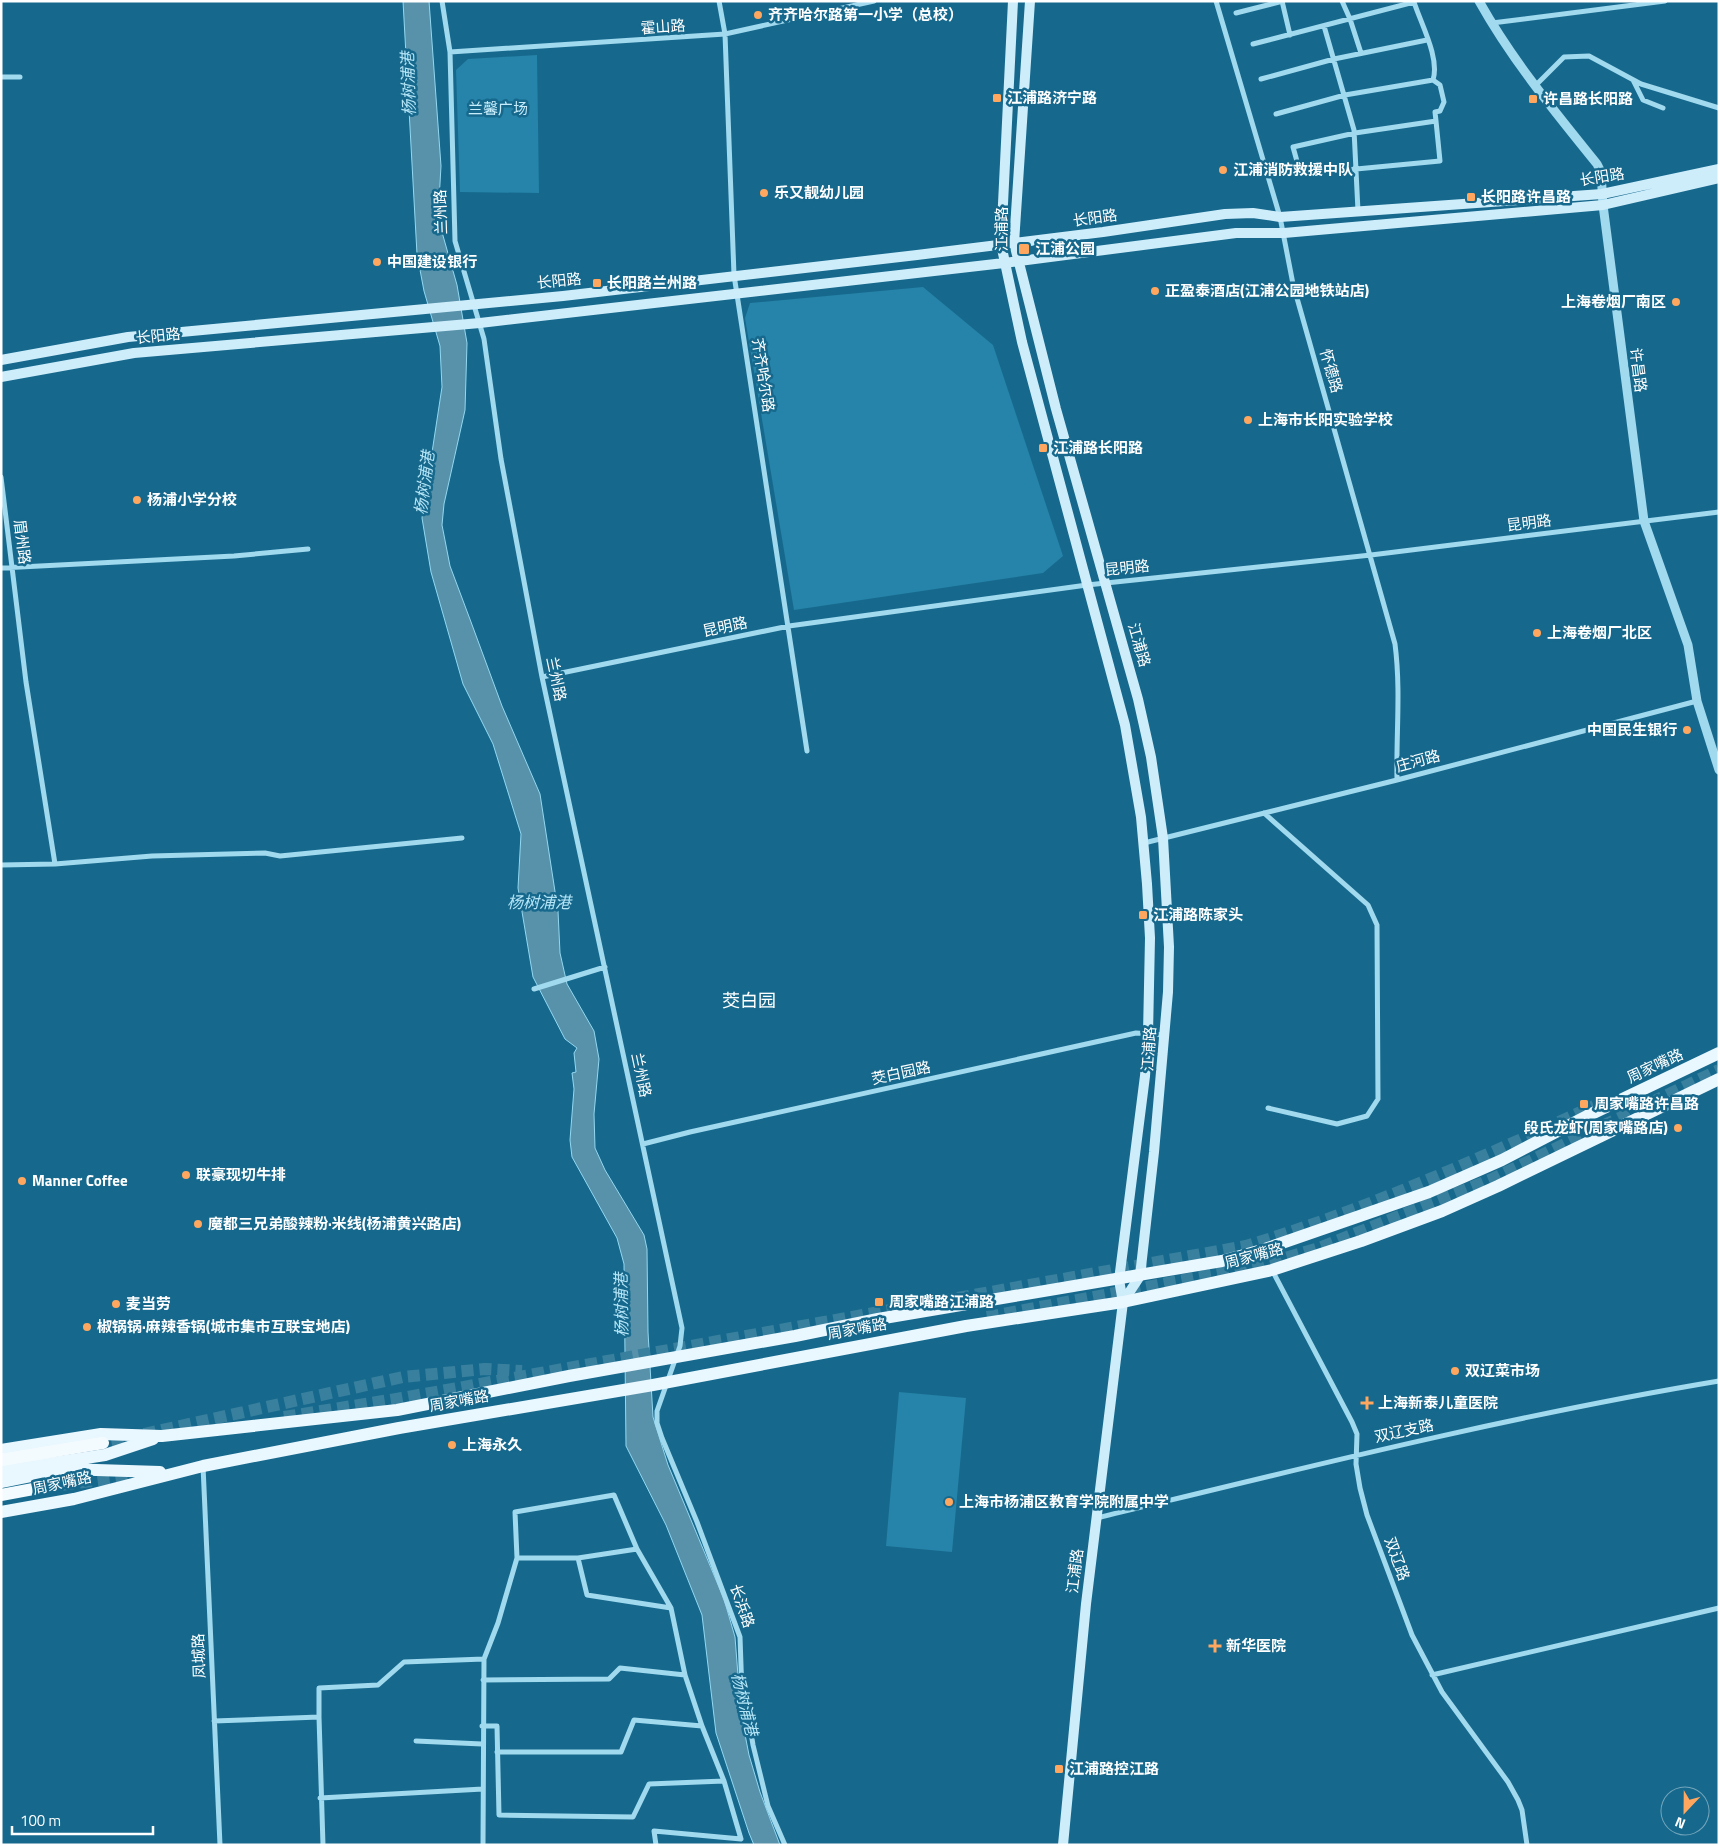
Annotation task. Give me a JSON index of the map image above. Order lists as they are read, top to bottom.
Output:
{
  "streets": {
    "main road": ["长阳路", "江浦路", "周家嘴路"],
    "street": [
      "霍山路",
      "兰州路",
      "许昌路",
      "怀德路",
      "齐齐哈尔路",
      "昆明路",
      "眉州路",
      "庄河路",
      "茭白园路",
      "双辽支路",
      "双辽路",
      "长浜路",
      "凤城路"
    ]
  },
  "crossings": [
    ["霍山路", "兰州路"],
    ["霍山路", "齐齐哈尔路"],
    ["长阳路", "兰州路"],
    ["长阳路", "江浦路"],
    ["长阳路", "许昌路"],
    ["长阳路", "怀德路"],
    ["长阳路", "齐齐哈尔路"],
    ["兰州路", "昆明路"],
    ["兰州路", "周家嘴路"],
    ["兰州路", "茭白园路"],
    ["兰州路", "长浜路"],
    ["江浦路", "昆明路"],
    ["江浦路", "庄河路"],
    ["江浦路", "周家嘴路"],
    ["江浦路", "茭白园路"],
    ["江浦路", "双辽支路"],
    ["许昌路", "昆明路"],
    ["许昌路", "庄河路"],
    ["怀德路", "昆明路"],
    ["怀德路", "庄河路"],
    ["齐齐哈尔路", "昆明路"],
    ["周家嘴路", "双辽路"],
    ["周家嘴路", "长浜路"],
    ["周家嘴路", "凤城路"],
    ["双辽支路", "双辽路"]
  ],
  "districts": ["茭白园"],
  "water": ["杨树浦港"],
  "parks": ["兰馨广场"],
  "places": {
    "other": [
      "齐齐哈尔路第一小学（总校）",
      "江浦消防救援中队",
      "乐又靓幼儿园",
      "中国建设银行",
      "正盈泰酒店(江浦公园地铁站店)",
      "上海卷烟厂南区",
      "上海市长阳实验学校",
      "杨浦小学分校",
      "上海卷烟厂北区",
      "中国民生银行",
      "段氏龙虾(周家嘴路店)",
      "联豪现切牛排",
      "Manner Coffee",
      "魔都三兄弟酸辣粉·米线(杨浦黄兴路店)",
      "麦当劳",
      "椒锅锅·麻辣香锅(城市集市互联宝地店)",
      "双辽菜市场",
      "上海永久",
      "上海市杨浦区教育学院附属中学"
    ],
    "transit": [
      "江浦路济宁路",
      "许昌路长阳路",
      "长阳路许昌路",
      "江浦公园",
      "长阳路兰州路",
      "江浦路长阳路",
      "江浦路陈家头",
      "周家嘴路许昌路",
      "周家嘴路江浦路",
      "江浦路控江路"
    ],
    "health": ["上海新泰儿童医院", "新华医院"]
  },
  "scale_bar": "100 m",
  "north": "bottom"
}
